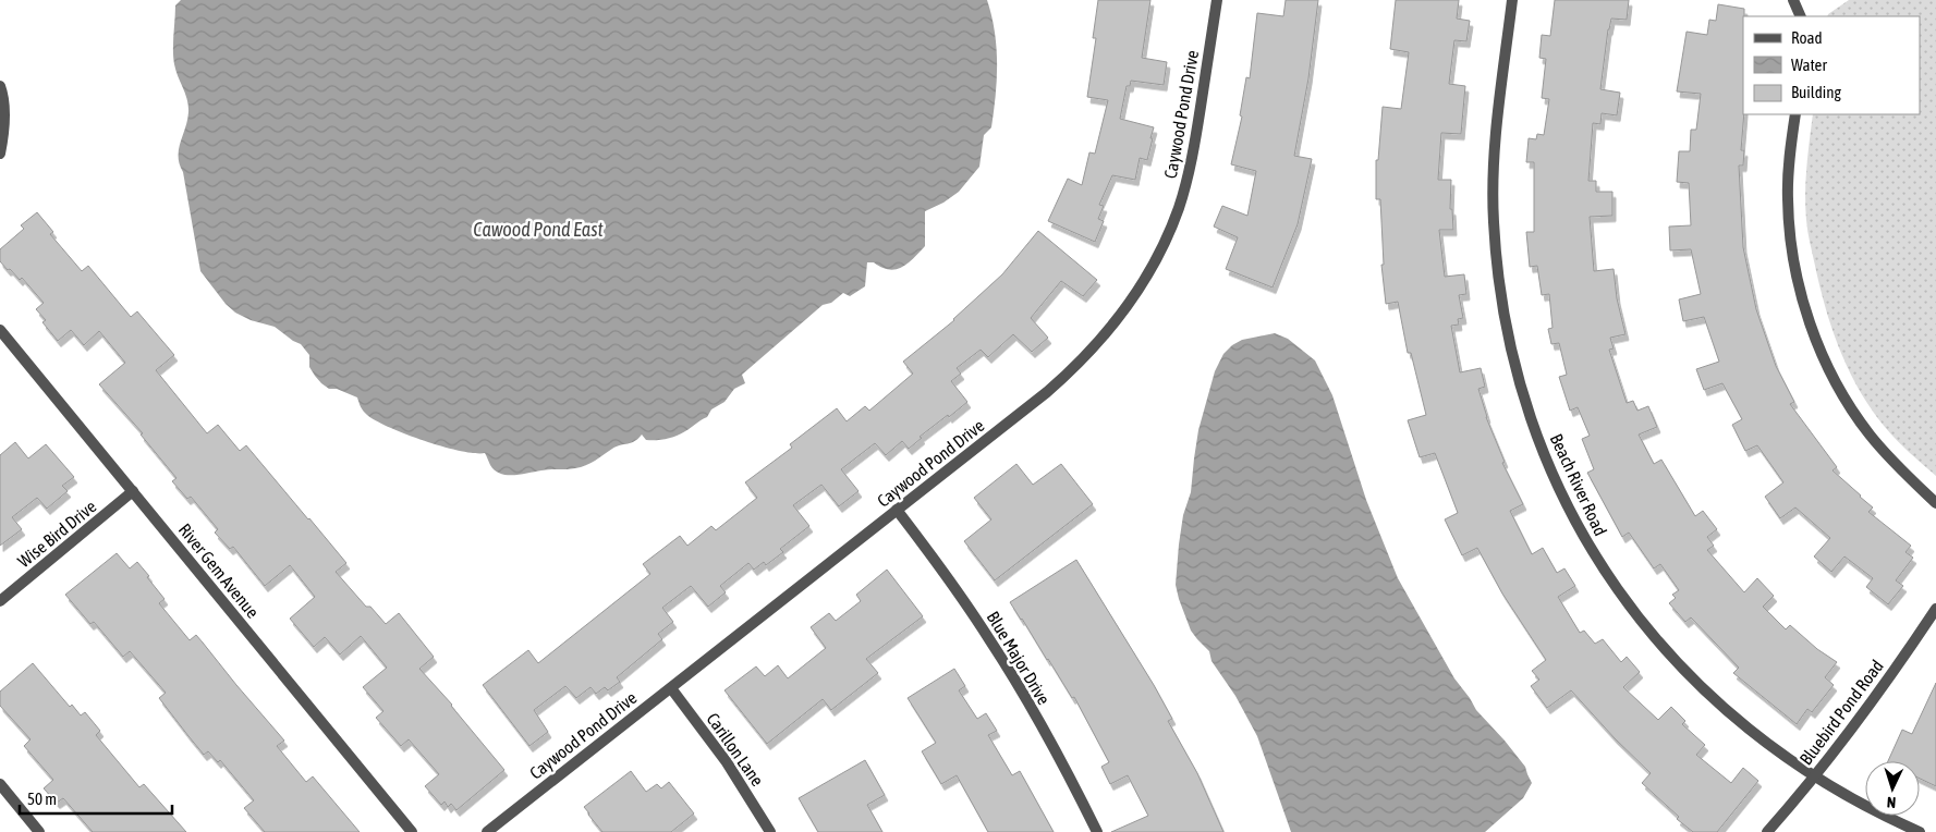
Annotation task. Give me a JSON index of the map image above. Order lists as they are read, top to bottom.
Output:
{
  "streets": {
    "street": [
      "Caywood Pond Drive",
      "Beach River Road",
      "Wise Bird Drive",
      "River Gem Avenue",
      "Blue Major Drive",
      "Bluebird Pond Road",
      "Carillon Lane"
    ]
  },
  "crossings": [
    ["Caywood Pond Drive", "Blue Major Drive"],
    ["Caywood Pond Drive", "Carillon Lane"],
    ["Beach River Road", "Bluebird Pond Road"],
    ["Wise Bird Drive", "River Gem Avenue"]
  ],
  "water": ["Cawood Pond East"],
  "legend": ["Road", "Water", "Building"],
  "scale_bar": "50 m",
  "north": "bottom"
}
